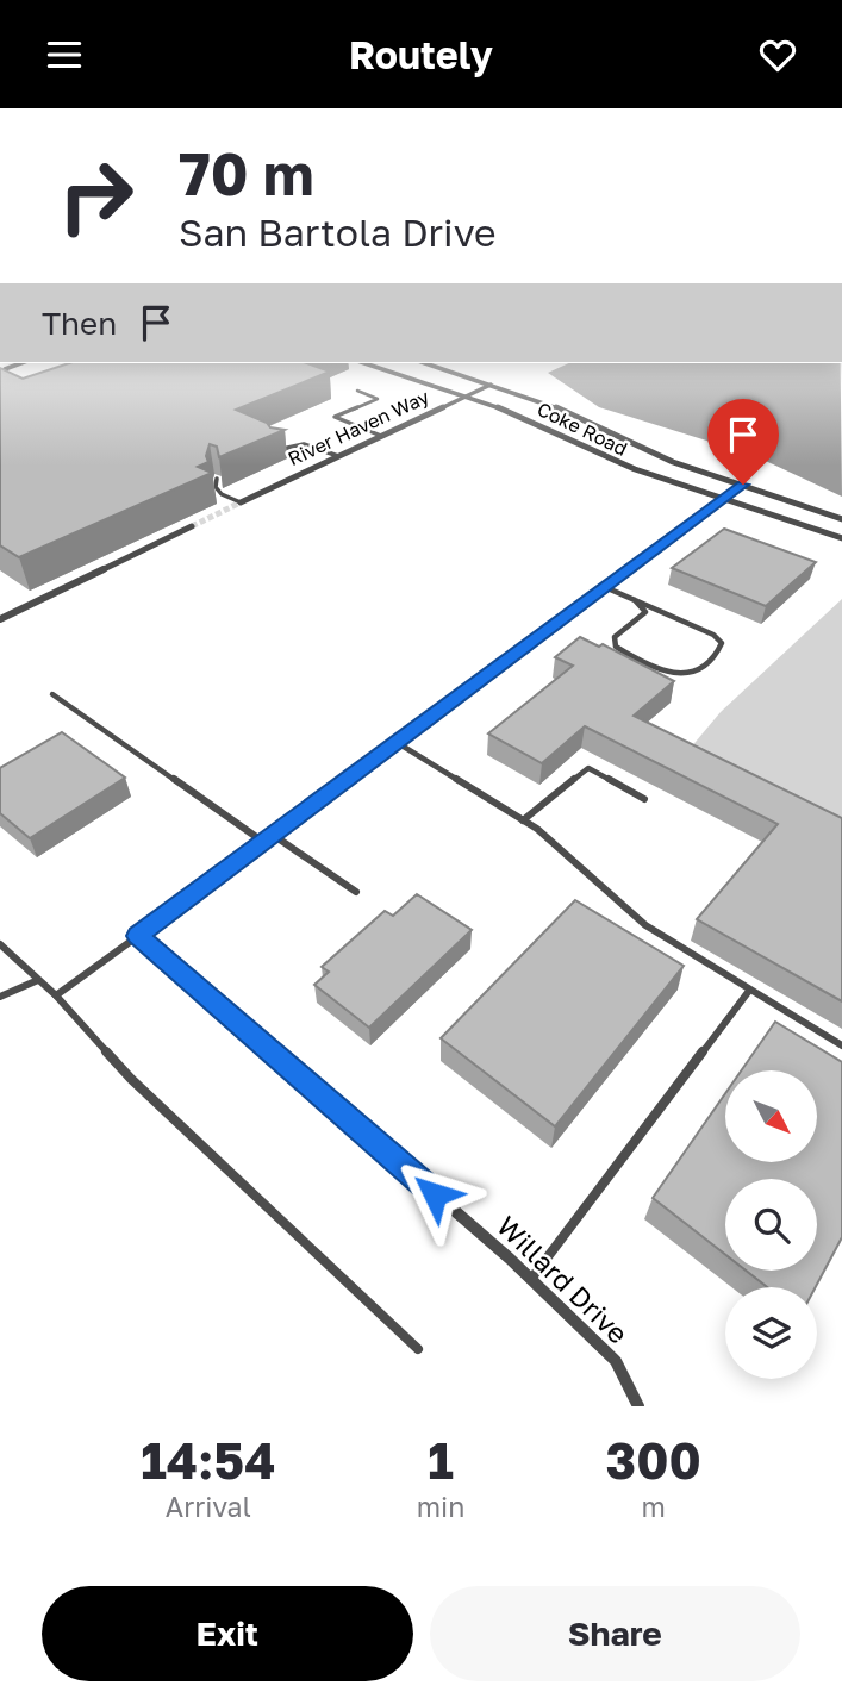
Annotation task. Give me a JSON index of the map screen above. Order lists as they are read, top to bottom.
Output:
{
  "streets": {
    "street": ["River Haven Way", "Coke Road", "Willard Drive"]
  },
  "crossings": [
    ["River Haven Way", "Coke Road"]
  ],
  "north": "bottom right",
  "page": {
    "header": "Routely",
    "turn": ["70 m", "San Bartola Drive"],
    "then": "Then",
    "eta": [
      "14:54",
      "Arrival",
      "1",
      "min",
      "300",
      "m"
    ],
    "buttons": ["Exit", "Share"]
  }
}
